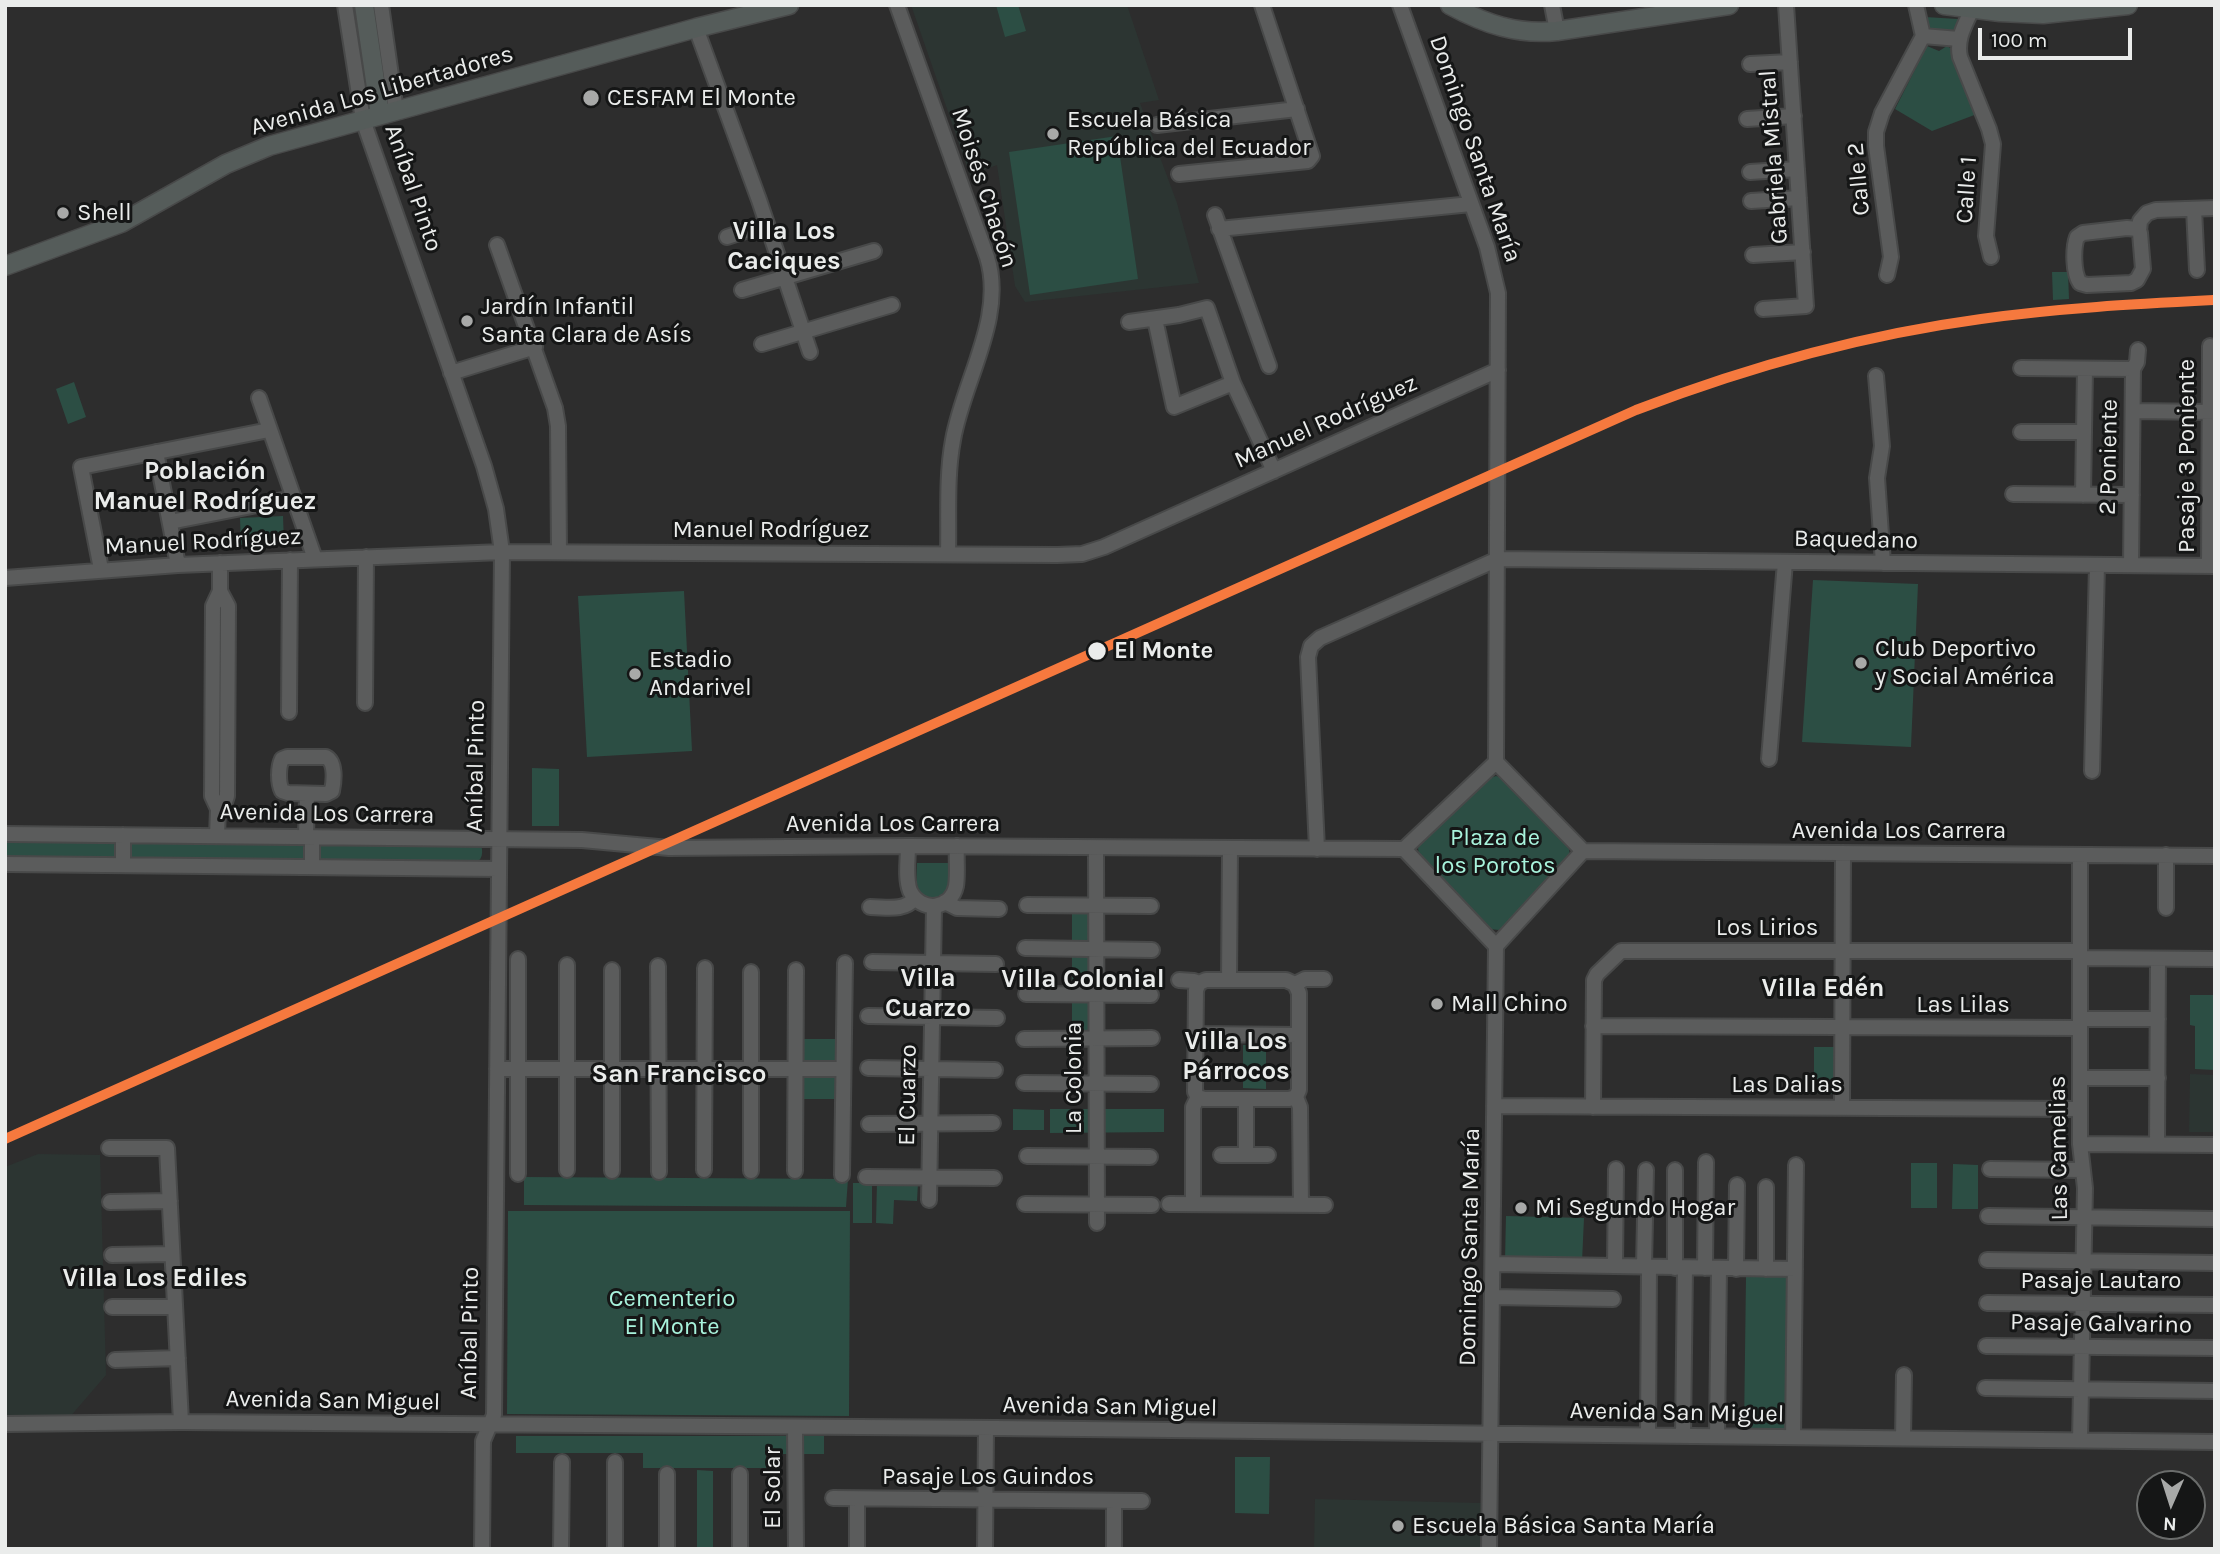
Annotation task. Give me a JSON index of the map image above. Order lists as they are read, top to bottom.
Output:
{
  "streets": {
    "main road": ["Avenida Los Libertadores", "Aníbal Pinto"],
    "street": [
      "Domingo Santa María",
      "Gabriela Mistral",
      "Calle 2",
      "Moisés Chacón",
      "Calle 1",
      "Manuel Rodríguez",
      "Pasaje 3 Poniente",
      "2 Poniente",
      "Baquedano",
      "Avenida Los Carrera",
      "Los Lirios",
      "Las Lilas",
      "La Colonia",
      "Las Dalias",
      "El Cuarzo",
      "Las Camelias",
      "Pasaje Lautaro",
      "Pasaje Galvarino",
      "Avenida San Miguel",
      "Pasaje Los Guindos",
      "El Solar"
    ]
  },
  "crossings": [
    ["Avenida Los Libertadores", "Aníbal Pinto"],
    ["Domingo Santa María", "Manuel Rodríguez"],
    ["Domingo Santa María", "Baquedano"],
    ["Domingo Santa María", "Las Dalias"],
    ["Domingo Santa María", "Avenida San Miguel"],
    ["Aníbal Pinto", "Manuel Rodríguez"],
    ["Aníbal Pinto", "Avenida Los Carrera"],
    ["Aníbal Pinto", "Avenida San Miguel"],
    ["Moisés Chacón", "Manuel Rodríguez"],
    ["Pasaje 3 Poniente", "Baquedano"],
    ["2 Poniente", "Baquedano"],
    ["Avenida Los Carrera", "La Colonia"],
    ["Avenida Los Carrera", "El Cuarzo"],
    ["Avenida Los Carrera", "Las Camelias"],
    ["Los Lirios", "Las Lilas"],
    ["Los Lirios", "Las Dalias"],
    ["Los Lirios", "Las Camelias"],
    ["Las Lilas", "Las Camelias"],
    ["Las Dalias", "Las Camelias"],
    ["Las Camelias", "Pasaje Lautaro"],
    ["Las Camelias", "Pasaje Galvarino"],
    ["Las Camelias", "Avenida San Miguel"],
    ["Avenida San Miguel", "El Solar"]
  ],
  "districts": [
    "Villa Los Caciques",
    "Población Manuel Rodríguez",
    "Villa Cuarzo",
    "Villa Colonial",
    "Villa Edén",
    "Villa Los Párrocos",
    "San Francisco",
    "Villa Los Ediles"
  ],
  "parks": ["Plaza de los Porotos", "Cementerio El Monte"],
  "places": [
    "CESFAM El Monte",
    "Escuela Básica República del Ecuador",
    "Shell",
    "Jardín Infantil Santa Clara de Asís",
    "El Monte",
    "Club Deportivo y Social América",
    "Estadio Andarivel",
    "Mall Chino",
    "Mi Segundo Hogar",
    "Escuela Básica Santa María"
  ],
  "scale_bar": "100 m",
  "north": "bottom"
}
